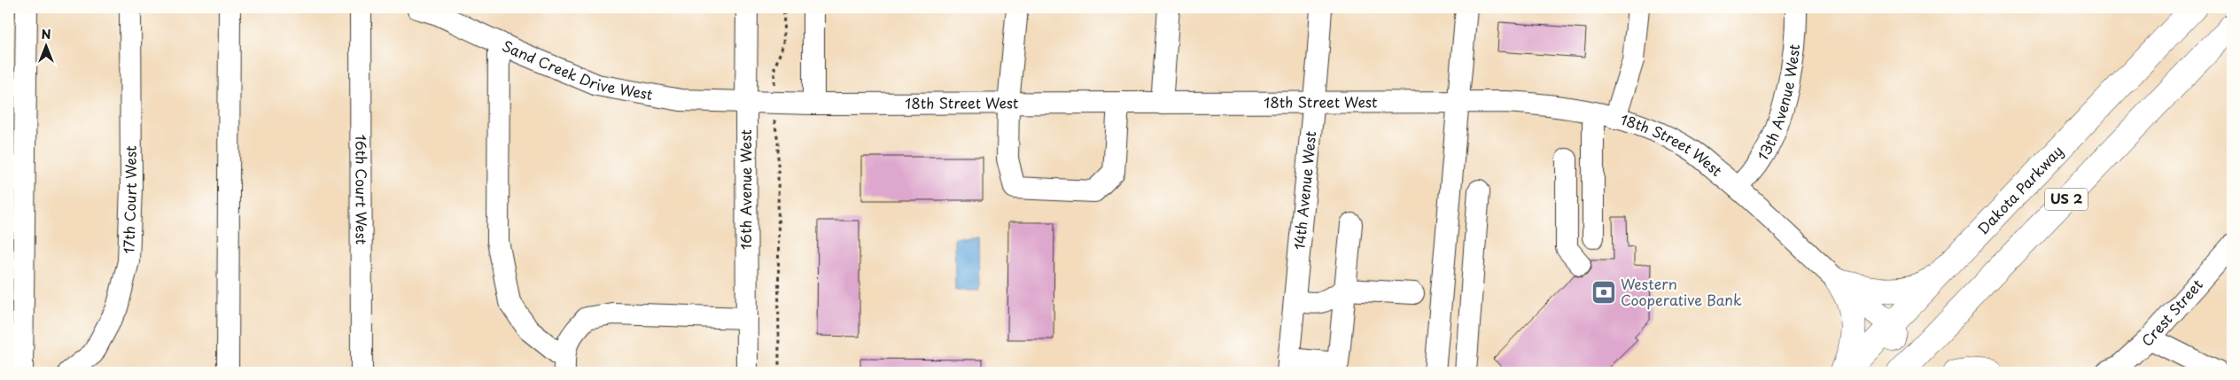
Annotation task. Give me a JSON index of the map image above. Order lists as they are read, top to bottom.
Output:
{
  "streets": {
    "highway": ["Dakota Parkway", "US 2"],
    "street": [
      "Sand Creek Drive West",
      "13th Avenue West",
      "18th Street West",
      "16th Court West",
      "16th Avenue West",
      "14th Avenue West",
      "17th Court West",
      "Crest Street"
    ]
  },
  "crossings": [
    ["Sand Creek Drive West", "18th Street West"],
    ["Sand Creek Drive West", "16th Avenue West"],
    ["13th Avenue West", "18th Street West"],
    ["18th Street West", "16th Avenue West"],
    ["18th Street West", "14th Avenue West"]
  ],
  "places": {
    "bank": ["Western Cooperative Bank"]
  },
  "north": "top"
}
